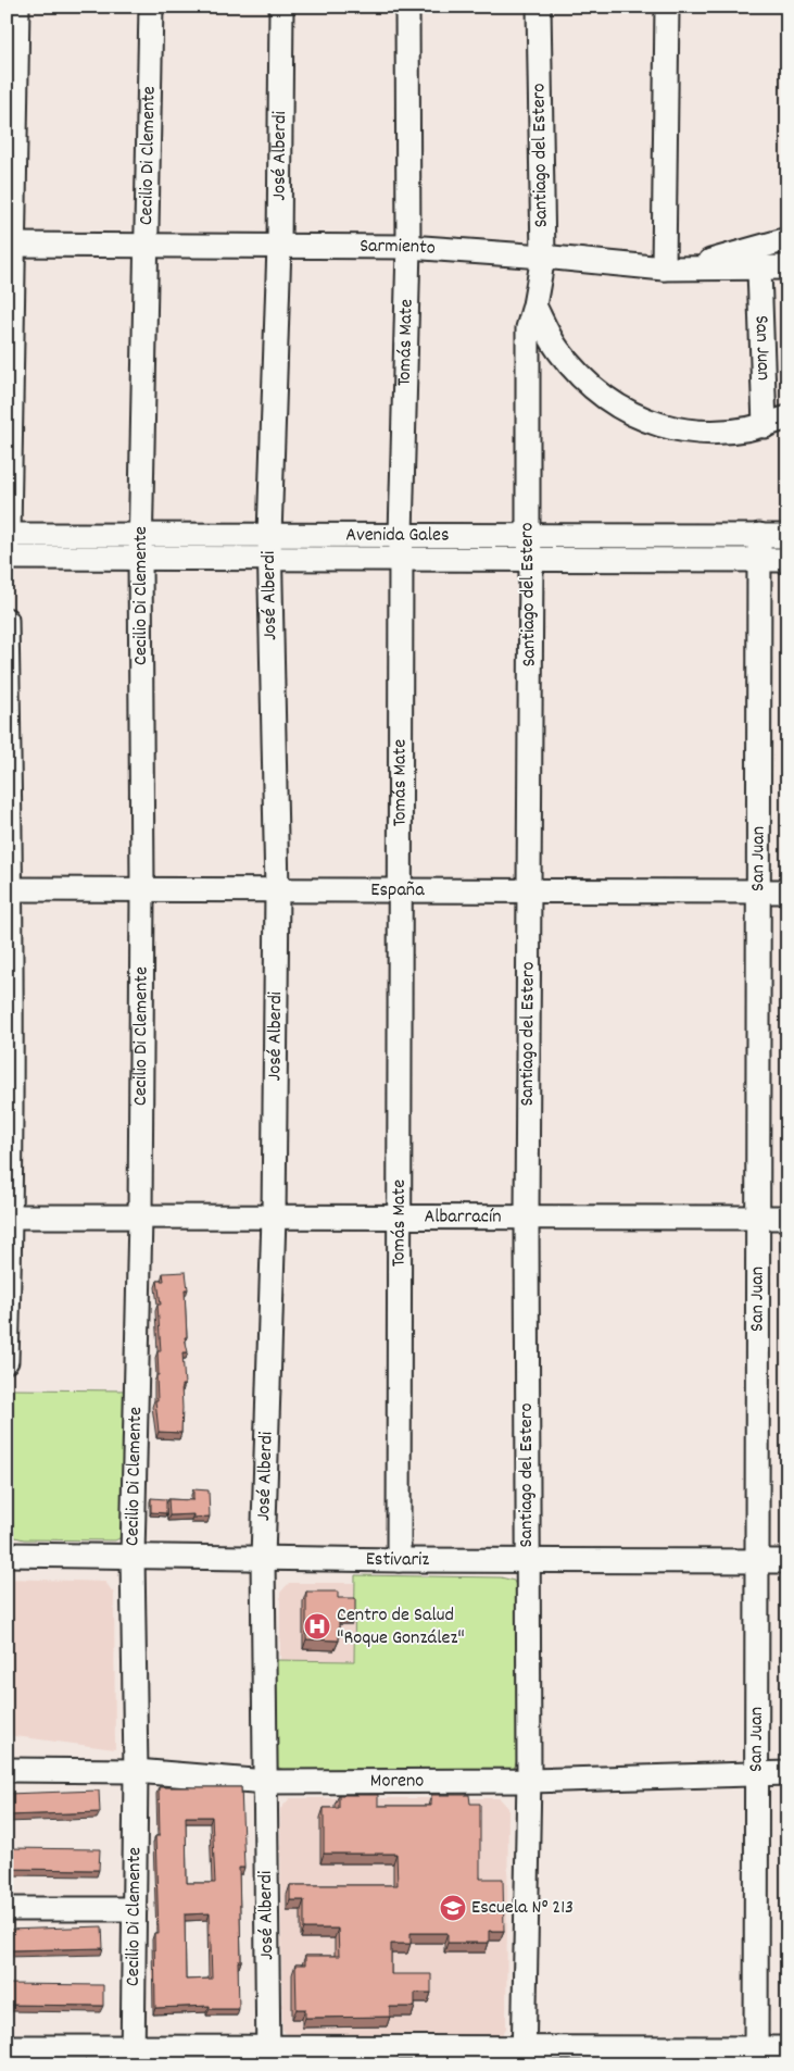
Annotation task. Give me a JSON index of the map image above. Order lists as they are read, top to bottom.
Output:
{
  "streets": {
    "street": [
      "Cecilio Di Clemente",
      "José Alberdi",
      "Santiago del Estero",
      "Sarmiento",
      "Tomás Mate",
      "San Juan",
      "Avenida Gales",
      "España",
      "Albarracín",
      "Estivariz",
      "Moreno"
    ]
  },
  "crossings": [
    ["Cecilio Di Clemente", "Sarmiento"],
    ["Cecilio Di Clemente", "Avenida Gales"],
    ["Cecilio Di Clemente", "España"],
    ["Cecilio Di Clemente", "Albarracín"],
    ["Cecilio Di Clemente", "Estivariz"],
    ["Cecilio Di Clemente", "Moreno"],
    ["José Alberdi", "Sarmiento"],
    ["José Alberdi", "Avenida Gales"],
    ["José Alberdi", "España"],
    ["José Alberdi", "Albarracín"],
    ["José Alberdi", "Estivariz"],
    ["José Alberdi", "Moreno"],
    ["Santiago del Estero", "Sarmiento"],
    ["Santiago del Estero", "Avenida Gales"],
    ["Santiago del Estero", "España"],
    ["Santiago del Estero", "Albarracín"],
    ["Santiago del Estero", "Estivariz"],
    ["Santiago del Estero", "Moreno"],
    ["Sarmiento", "Tomás Mate"],
    ["Sarmiento", "San Juan"],
    ["Tomás Mate", "Avenida Gales"],
    ["Tomás Mate", "España"],
    ["Tomás Mate", "Albarracín"],
    ["Tomás Mate", "Estivariz"],
    ["San Juan", "Avenida Gales"],
    ["San Juan", "España"],
    ["San Juan", "Albarracín"],
    ["San Juan", "Estivariz"],
    ["San Juan", "Moreno"]
  ],
  "places": {
    "hospital": ["Centro de Salud \"Roque González\""],
    "school or university": ["Escuela N° 213"]
  }
}
